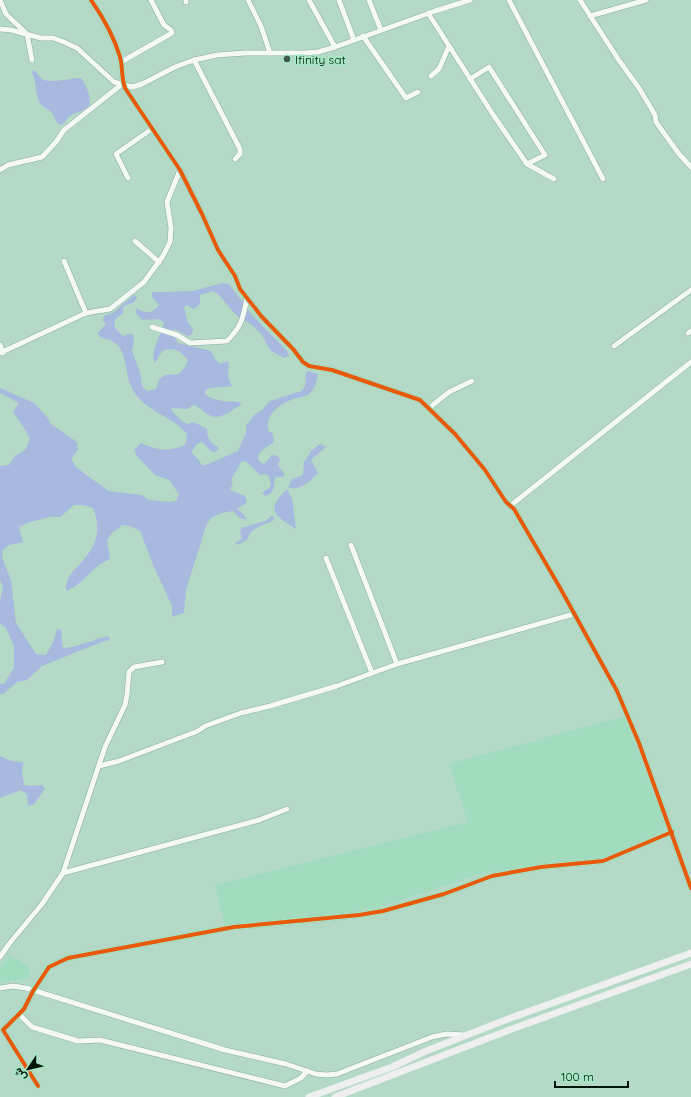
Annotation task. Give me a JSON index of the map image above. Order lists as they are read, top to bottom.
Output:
{
  "places": ["Ifinity sat"],
  "scale_bar": "100 m",
  "north": "bottom left"
}
